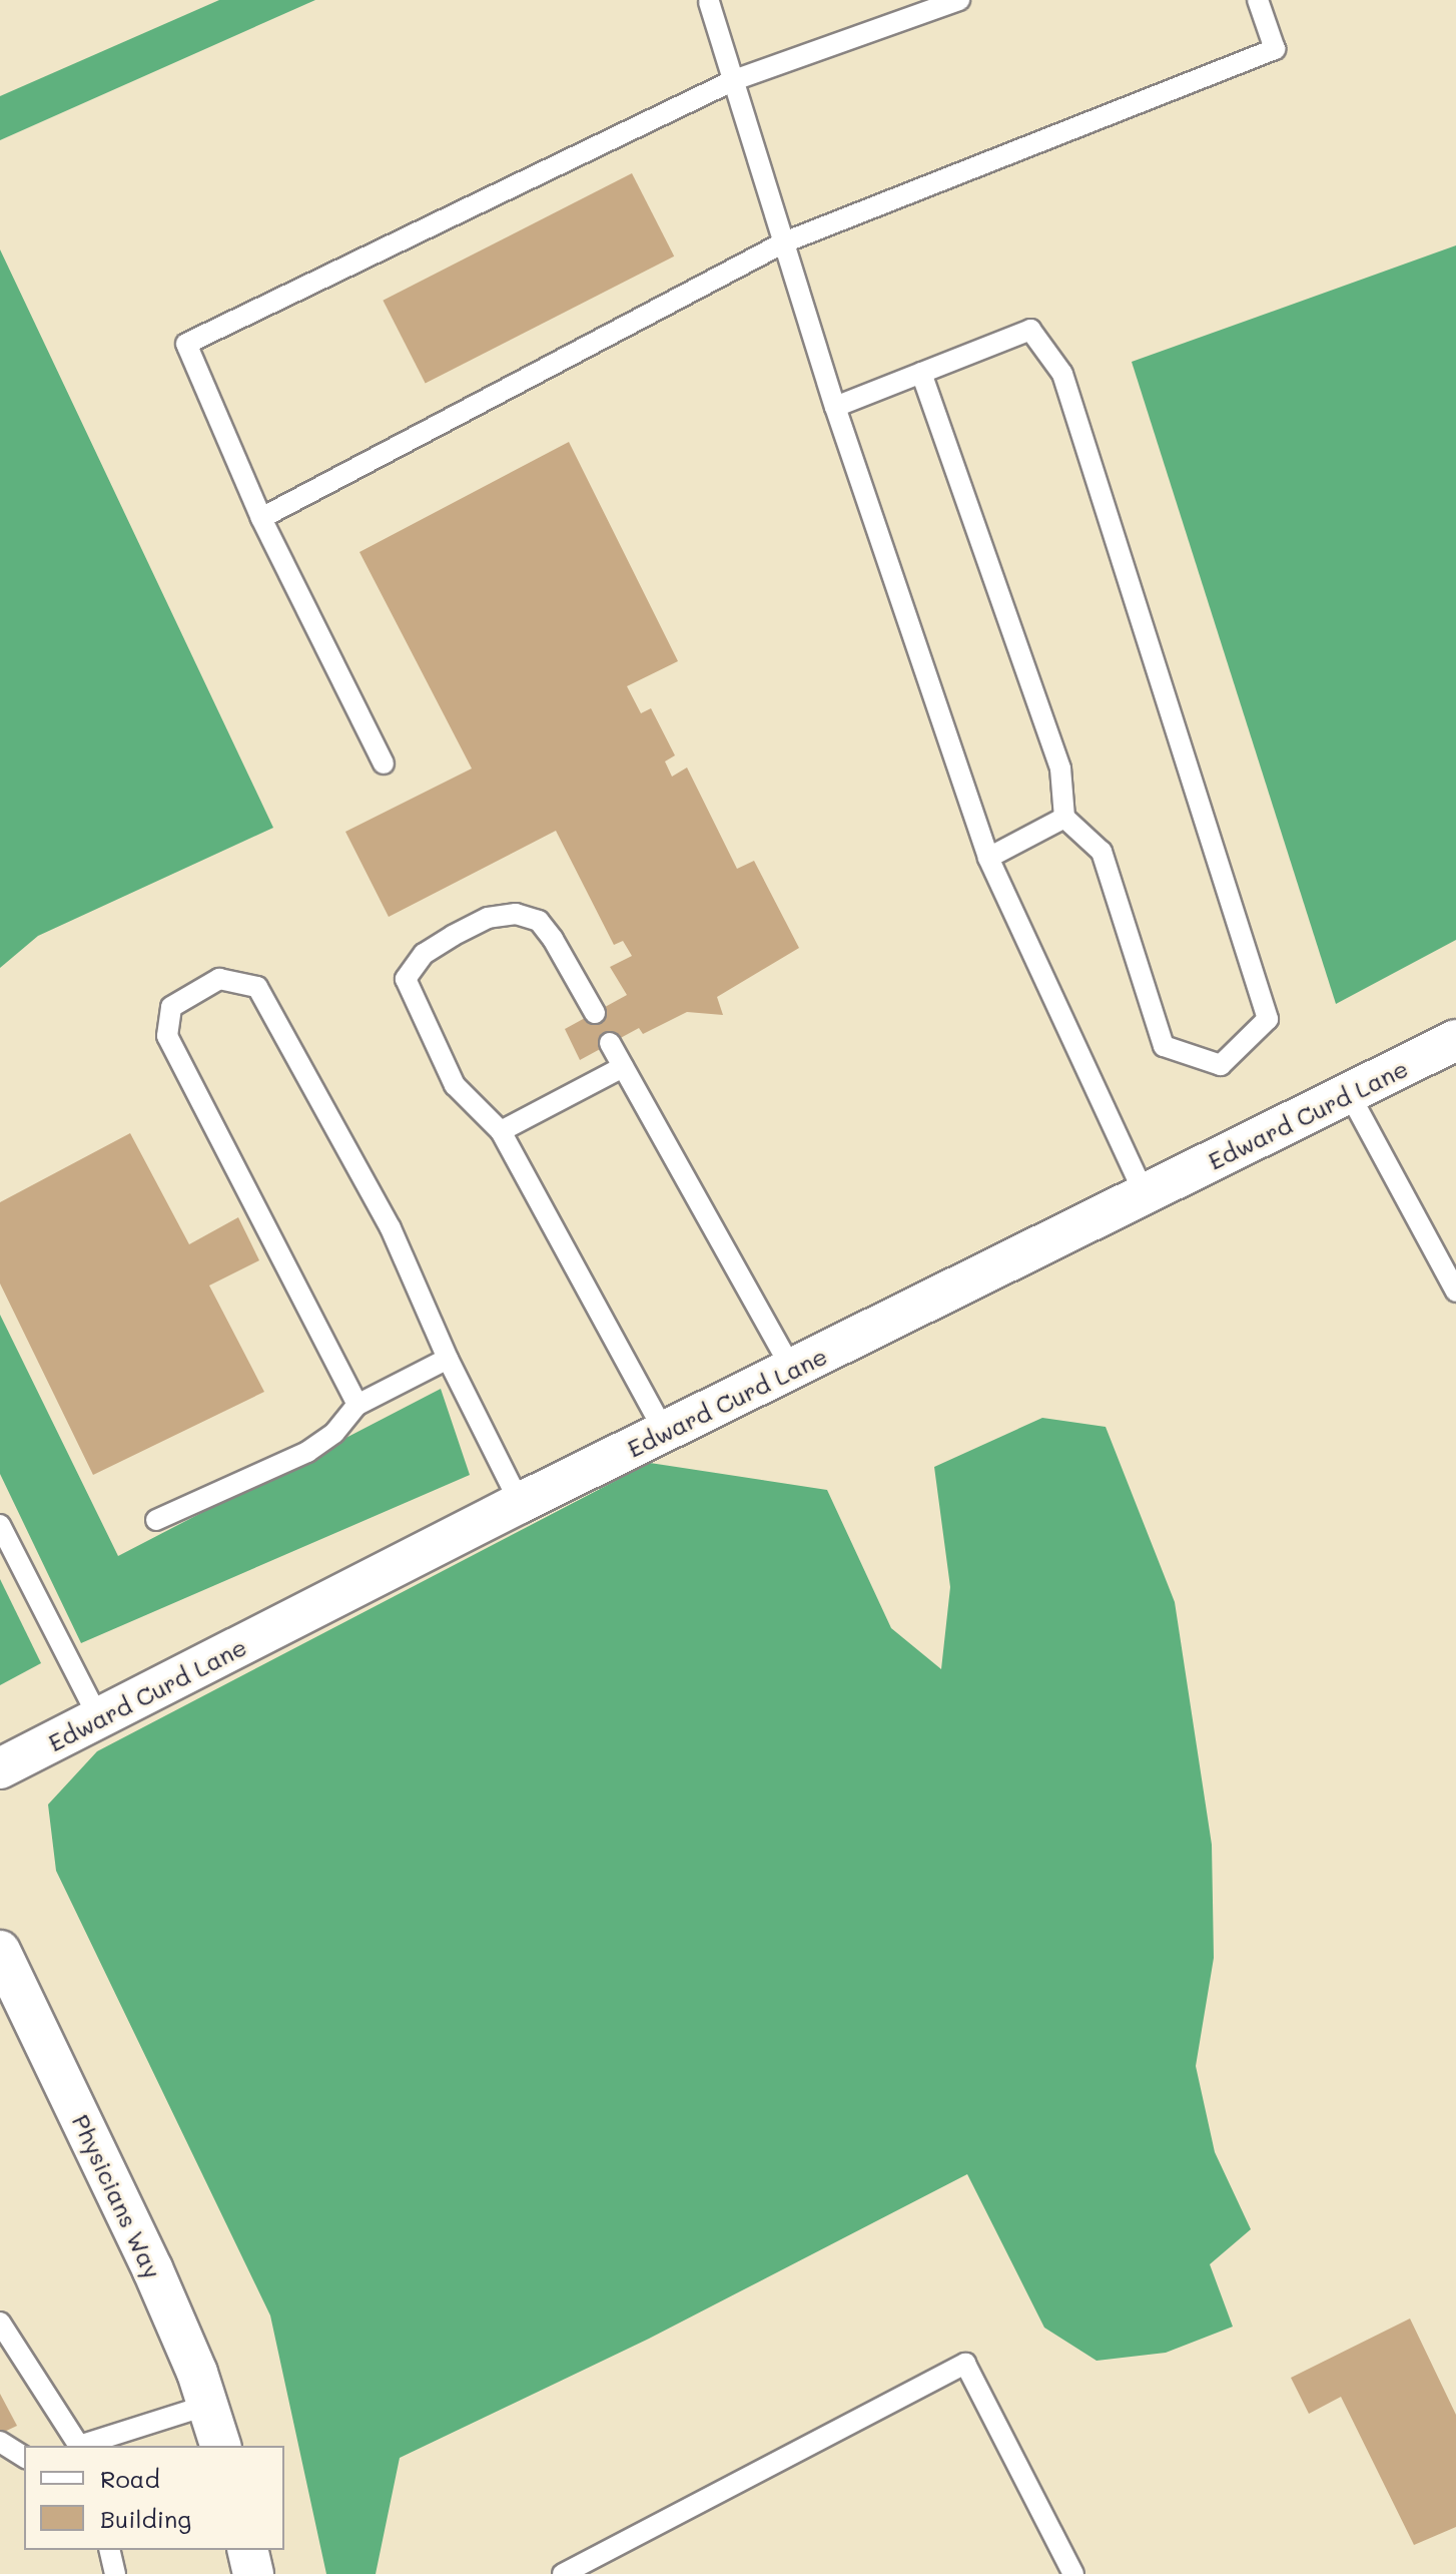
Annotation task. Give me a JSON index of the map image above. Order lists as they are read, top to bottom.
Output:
{
  "streets": {
    "street": ["Edward Curd Lane", "Physicians Way"]
  },
  "legend": ["Road", "Building"]
}
